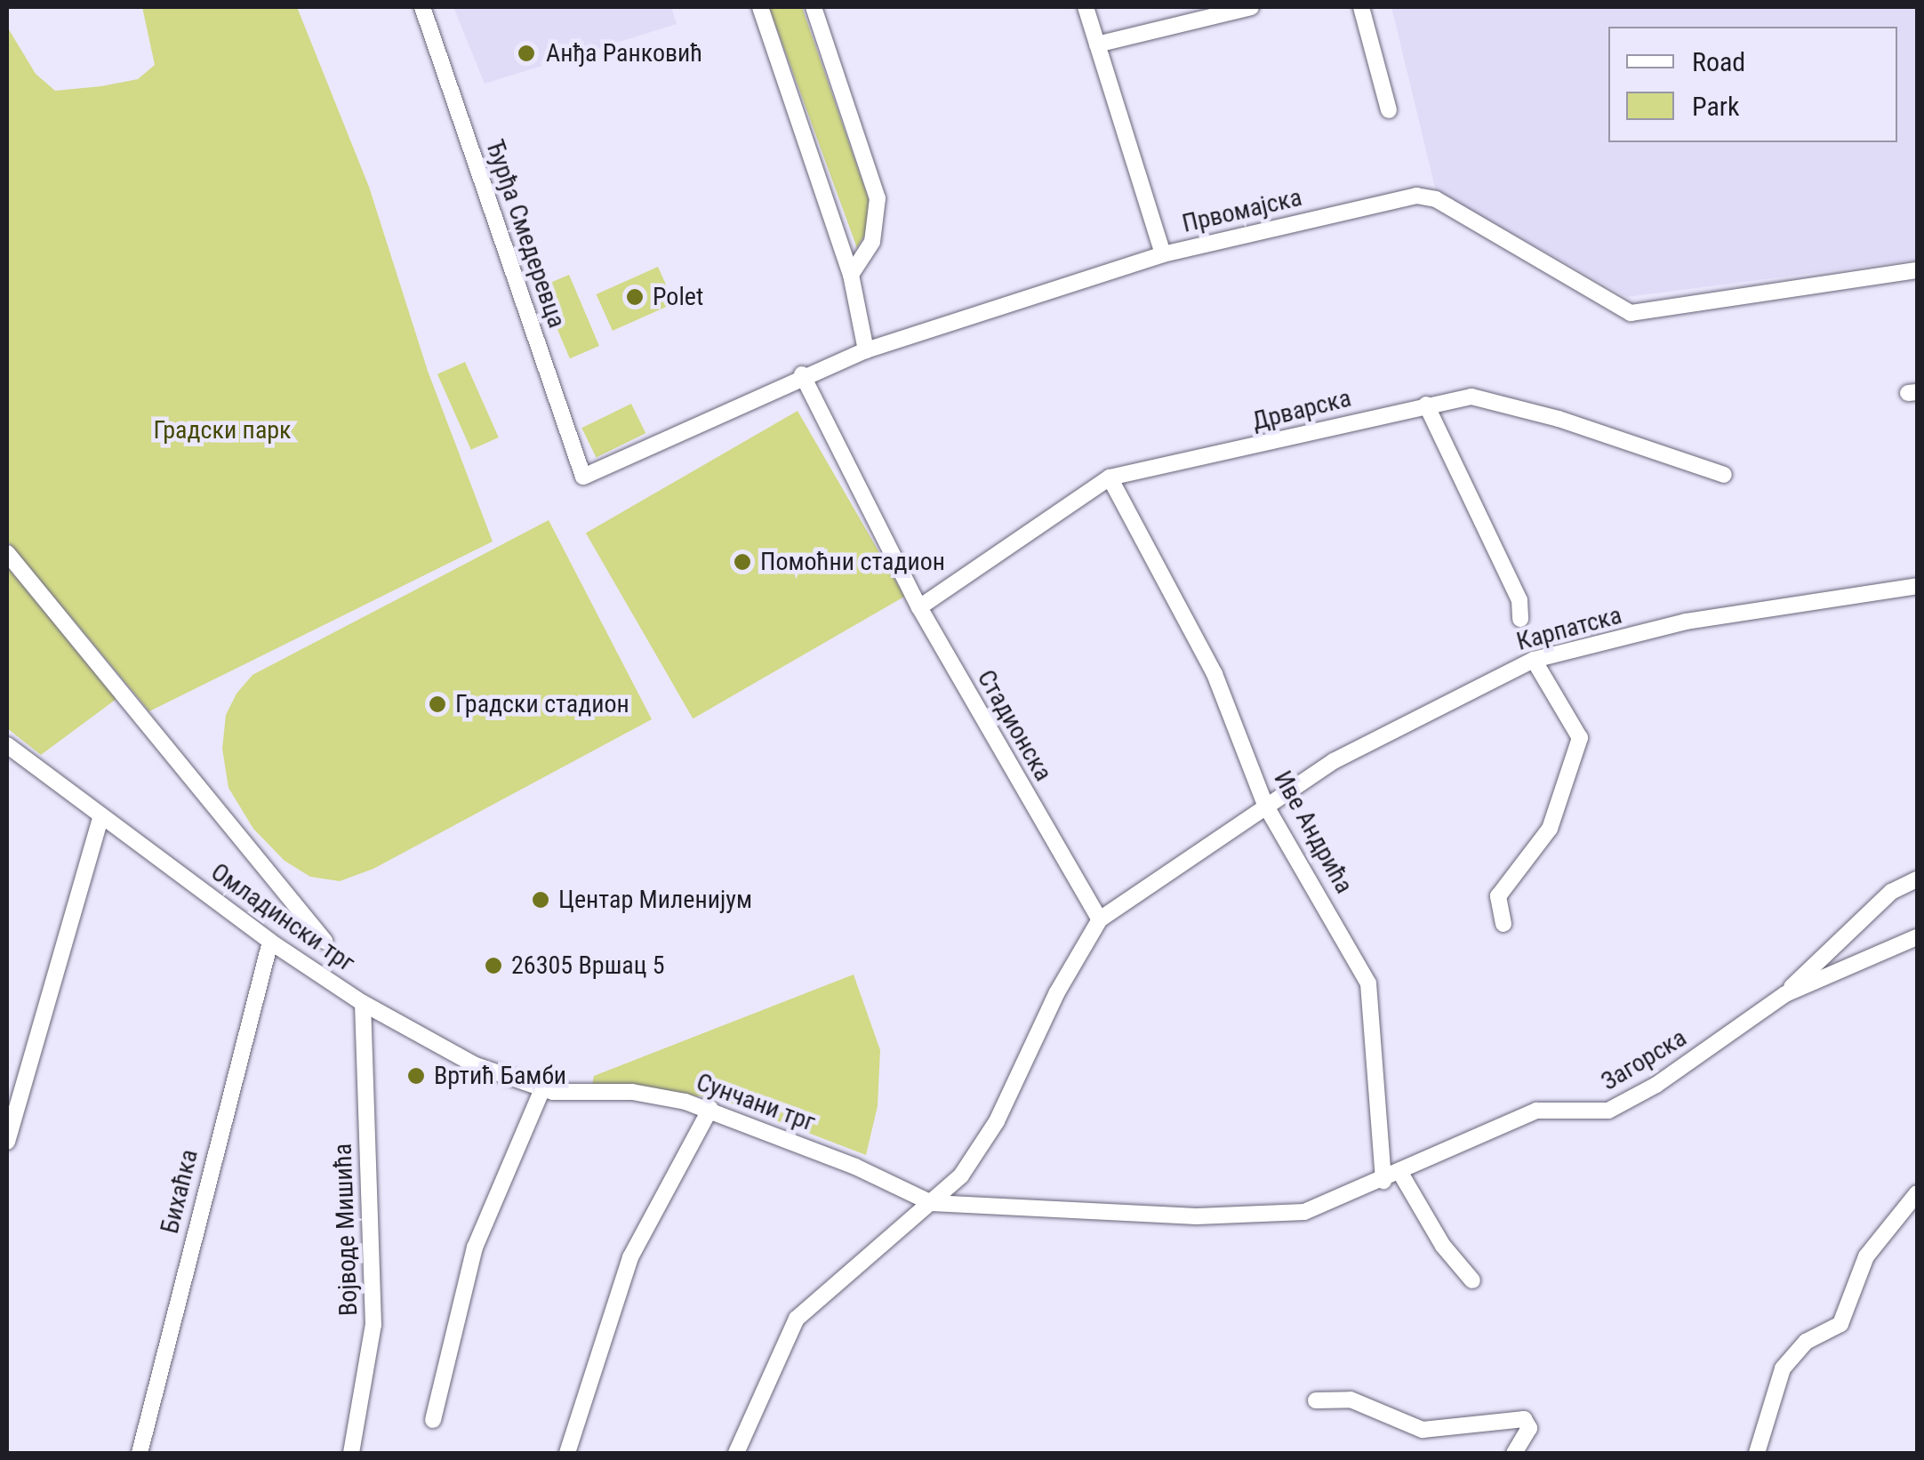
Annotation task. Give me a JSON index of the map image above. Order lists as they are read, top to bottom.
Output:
{
  "streets": {
    "street": [
      "Првомајска",
      "Ђурђа Смедеревца",
      "Дрварска",
      "Карпатска",
      "Стадионска",
      "Иве Андрића",
      "Омладински трг",
      "Загорска",
      "Сунчани трг",
      "Бихаћка",
      "Војводе Мишића"
    ]
  },
  "crossings": [
    ["Првомајска", "Ђурђа Смедеревца"],
    ["Првомајска", "Стадионска"],
    ["Дрварска", "Стадионска"],
    ["Дрварска", "Иве Андрића"],
    ["Карпатска", "Иве Андрића"],
    ["Иве Андрића", "Загорска"],
    ["Омладински трг", "Сунчани трг"],
    ["Омладински трг", "Бихаћка"],
    ["Омладински трг", "Војводе Мишића"],
    ["Загорска", "Сунчани трг"]
  ],
  "parks": ["Градски парк"],
  "places": [
    "Анђа Ранковић",
    "Polet",
    "Помоћни стадион",
    "Градски стадион",
    "Центар Миленијум",
    "26305 Вршац 5",
    "Вртић Бамби"
  ],
  "legend": ["Road", "Park"]
}
